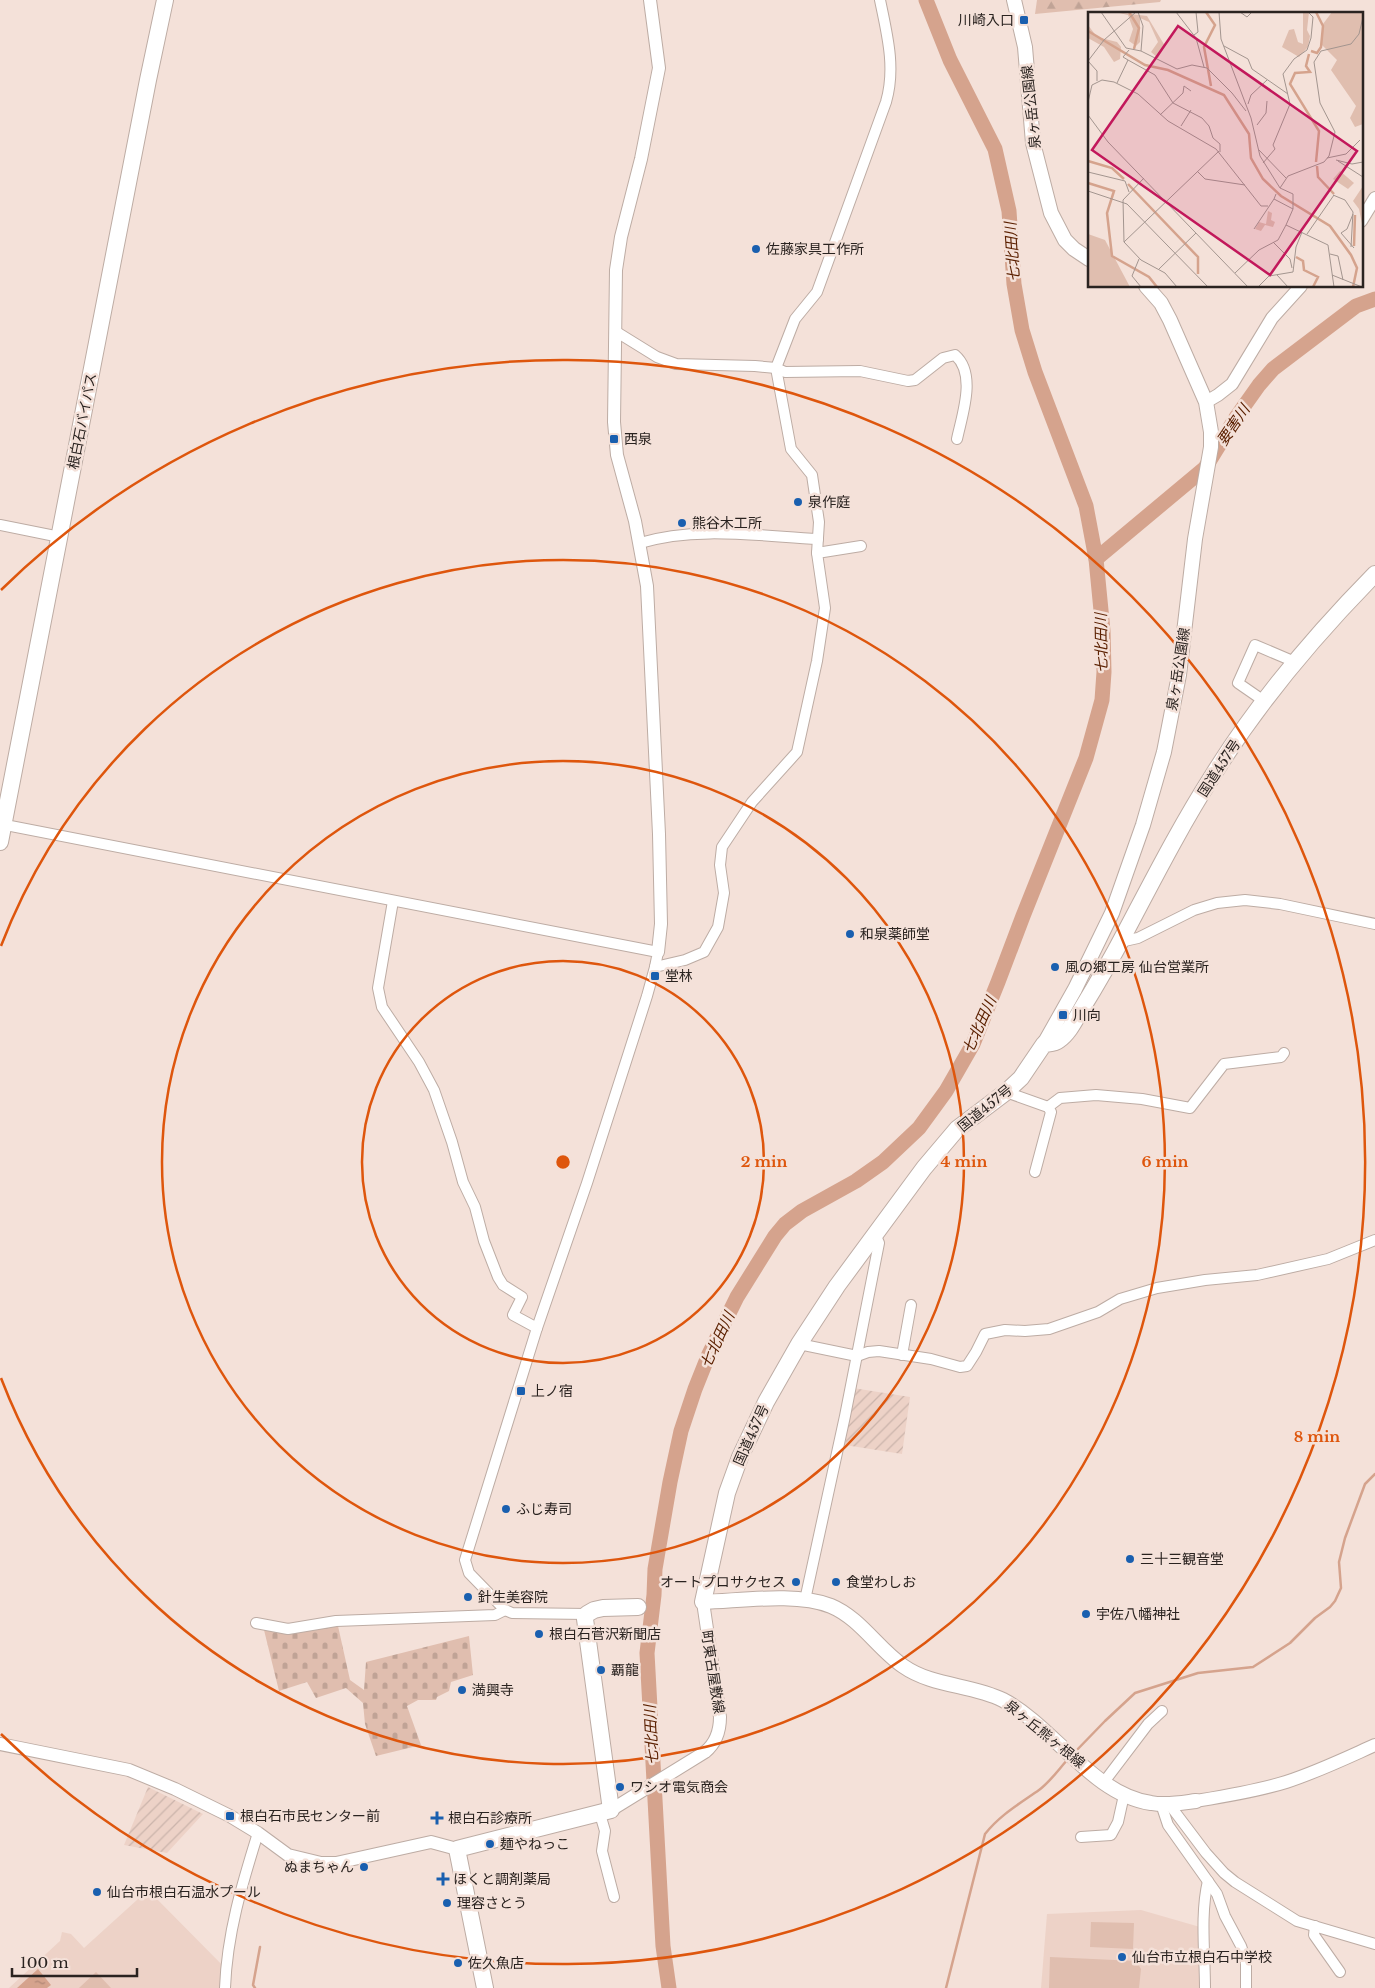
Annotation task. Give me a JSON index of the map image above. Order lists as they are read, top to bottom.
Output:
{
  "streets": {
    "highway": ["根白石バイパス", "国道457号"],
    "main road": ["泉ヶ岳公園線", "泉ヶ丘熊ヶ根線"],
    "street": ["町東古屋敷線"]
  },
  "crossings": [
    ["泉ヶ岳公園線", "国道457号"],
    ["国道457号", "町東古屋敷線"],
    ["国道457号", "泉ヶ丘熊ヶ根線"],
    ["町東古屋敷線", "泉ヶ丘熊ヶ根線"]
  ],
  "water": ["七北田川", "要害川"],
  "places": {
    "transit": [
      "川崎入口",
      "西泉",
      "堂林",
      "川向",
      "上ノ宿",
      "根白石市民センター前"
    ],
    "other": [
      "佐藤家具工作所",
      "泉作庭",
      "熊谷木工所",
      "和泉薬師堂",
      "風の郷工房 仙台営業所",
      "ふじ寿司",
      "三十三観音堂",
      "オートプロサクセス",
      "食堂わしお",
      "針生美容院",
      "宇佐八幡神社",
      "根白石菅沢新聞店",
      "覇龍",
      "満興寺",
      "ワシオ電気商会",
      "麺やねっこ",
      "ぬまちゃん",
      "仙台市根白石温水プール",
      "理容さとう",
      "仙台市立根白石中学校",
      "佐久魚店"
    ],
    "health": ["根白石診療所", "ほくと調剤薬局"]
  },
  "scale_bar": "100 m",
  "rings": [
    "2 min",
    "4 min",
    "6 min",
    "8 min"
  ]
}
